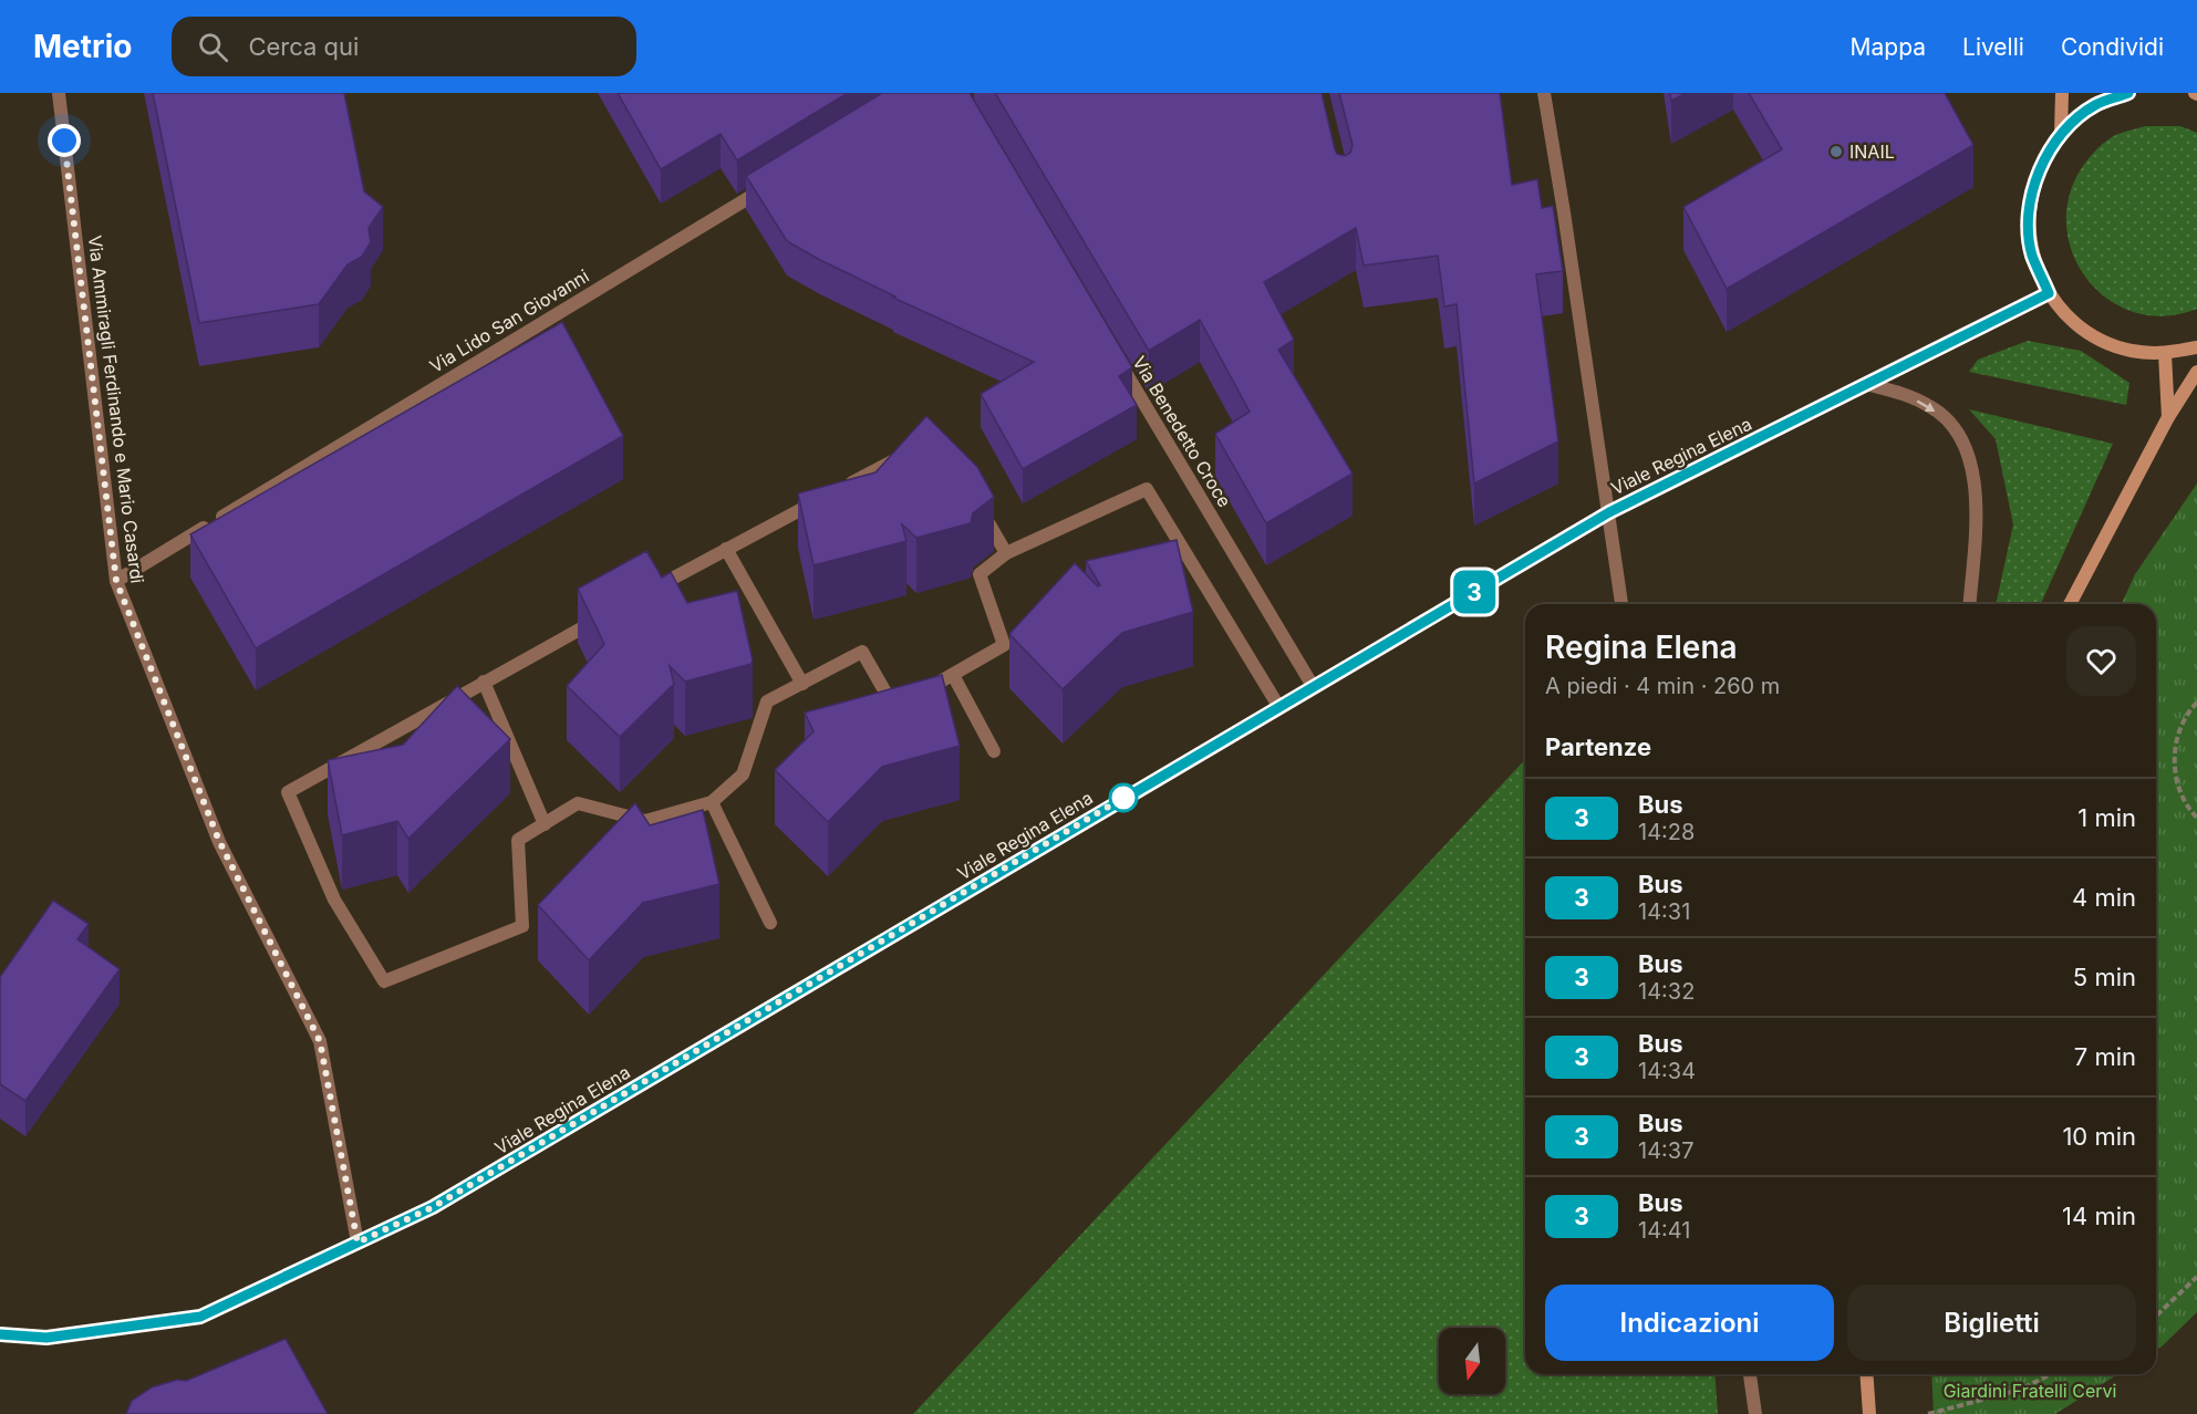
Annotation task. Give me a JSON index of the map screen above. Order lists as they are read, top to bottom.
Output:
{
  "streets": {
    "street": [
      "Via Lido San Giovanni",
      "Via Ammiragli Ferdinando e Mario Casardi",
      "Via Benedetto Croce",
      "Viale Regina Elena"
    ]
  },
  "crossings": [
    ["Via Lido San Giovanni", "Via Ammiragli Ferdinando e Mario Casardi"],
    ["Via Ammiragli Ferdinando e Mario Casardi", "Viale Regina Elena"],
    ["Via Benedetto Croce", "Viale Regina Elena"]
  ],
  "parks": ["Giardini Fratelli Cervi"],
  "places": ["INAIL"],
  "lines": ["bus line 3"],
  "north": "bottom",
  "page": {
    "header": "Metrio",
    "search": "Cerca qui",
    "nav": ["Mappa", "Livelli", "Condividi"],
    "on_map": "3",
    "heading": [
      ["Regina Elena", "A piedi · 4 min · 260 m"],
      "Partenze"
    ],
    "list": [
      {
        "mark": "3",
        "name": "Bus",
        "note": "14:28",
        "value": "1 min"
      },
      {
        "mark": "3",
        "name": "Bus",
        "note": "14:31",
        "value": "4 min"
      },
      {
        "mark": "3",
        "name": "Bus",
        "note": "14:32",
        "value": "5 min"
      },
      {
        "mark": "3",
        "name": "Bus",
        "note": "14:34",
        "value": "7 min"
      },
      {
        "mark": "3",
        "name": "Bus",
        "note": "14:37",
        "value": "10 min"
      },
      {
        "mark": "3",
        "name": "Bus",
        "note": "14:41",
        "value": "14 min"
      }
    ],
    "buttons": ["Indicazioni", "Biglietti"]
  }
}
